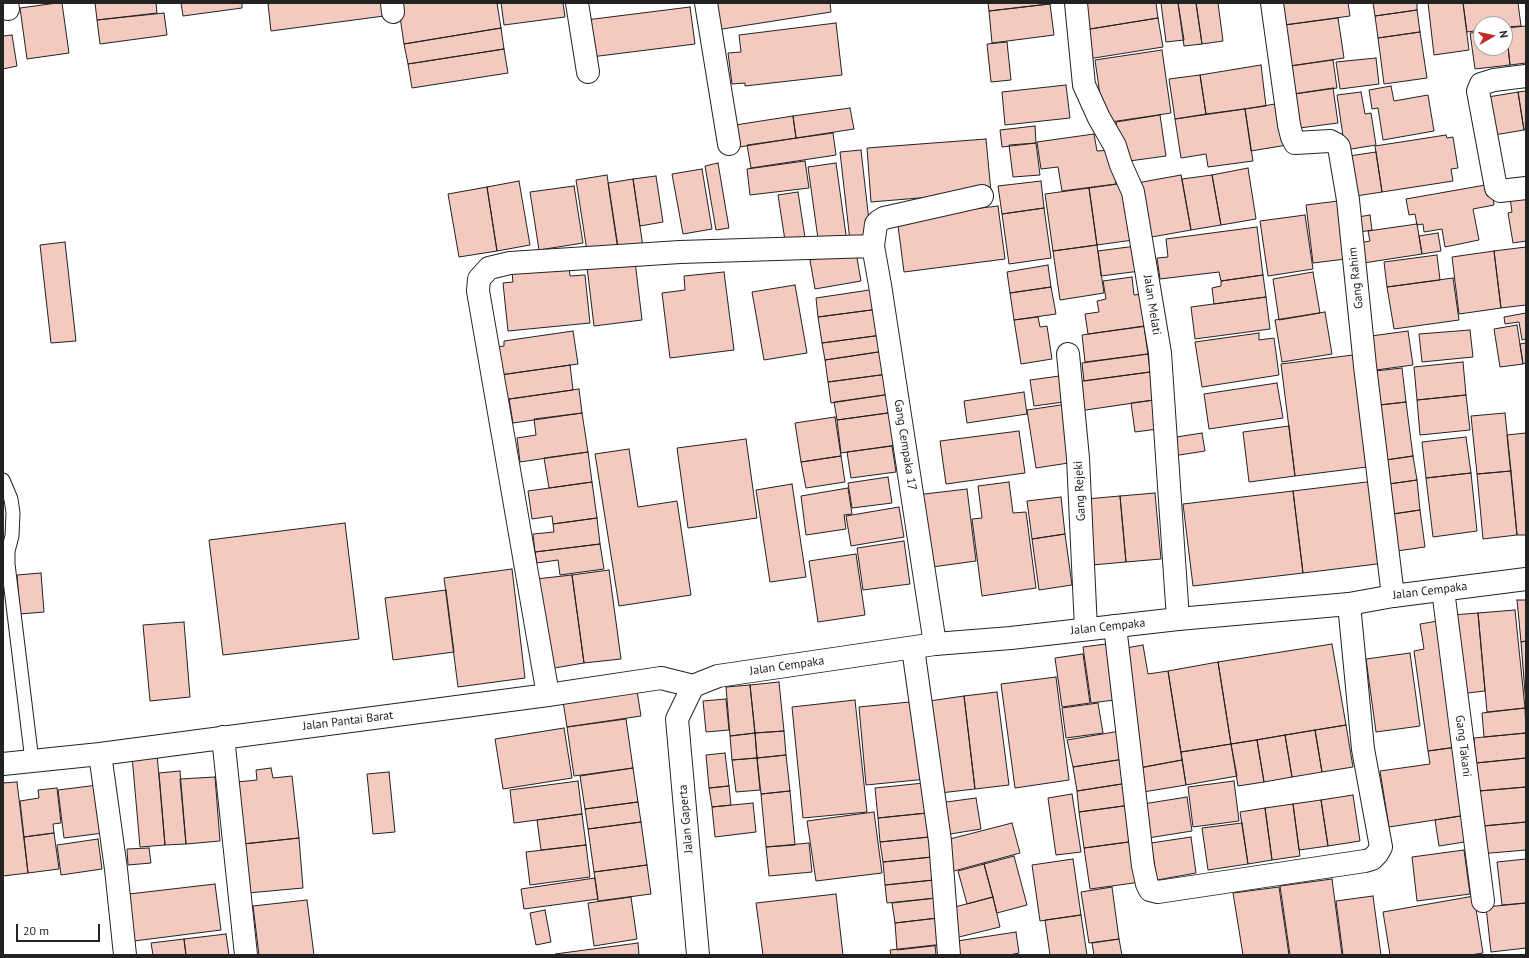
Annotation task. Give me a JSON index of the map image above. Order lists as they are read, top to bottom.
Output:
{
  "streets": {
    "street": [
      "Gang Rahim",
      "Jalan Melati",
      "Gang Cempaka 17",
      "Gang Rejeki",
      "Jalan Cempaka",
      "Jalan Pantai Barat",
      "Gang Takani",
      "Jalan Gaperta"
    ]
  },
  "crossings": [
    ["Gang Rahim", "Jalan Cempaka"],
    ["Jalan Melati", "Jalan Cempaka"],
    ["Gang Cempaka 17", "Jalan Cempaka"],
    ["Gang Rejeki", "Jalan Cempaka"],
    ["Jalan Cempaka", "Jalan Pantai Barat"],
    ["Jalan Cempaka", "Gang Takani"],
    ["Jalan Cempaka", "Jalan Gaperta"],
    ["Jalan Pantai Barat", "Jalan Gaperta"]
  ],
  "scale_bar": "20 m",
  "north": "right"
}
